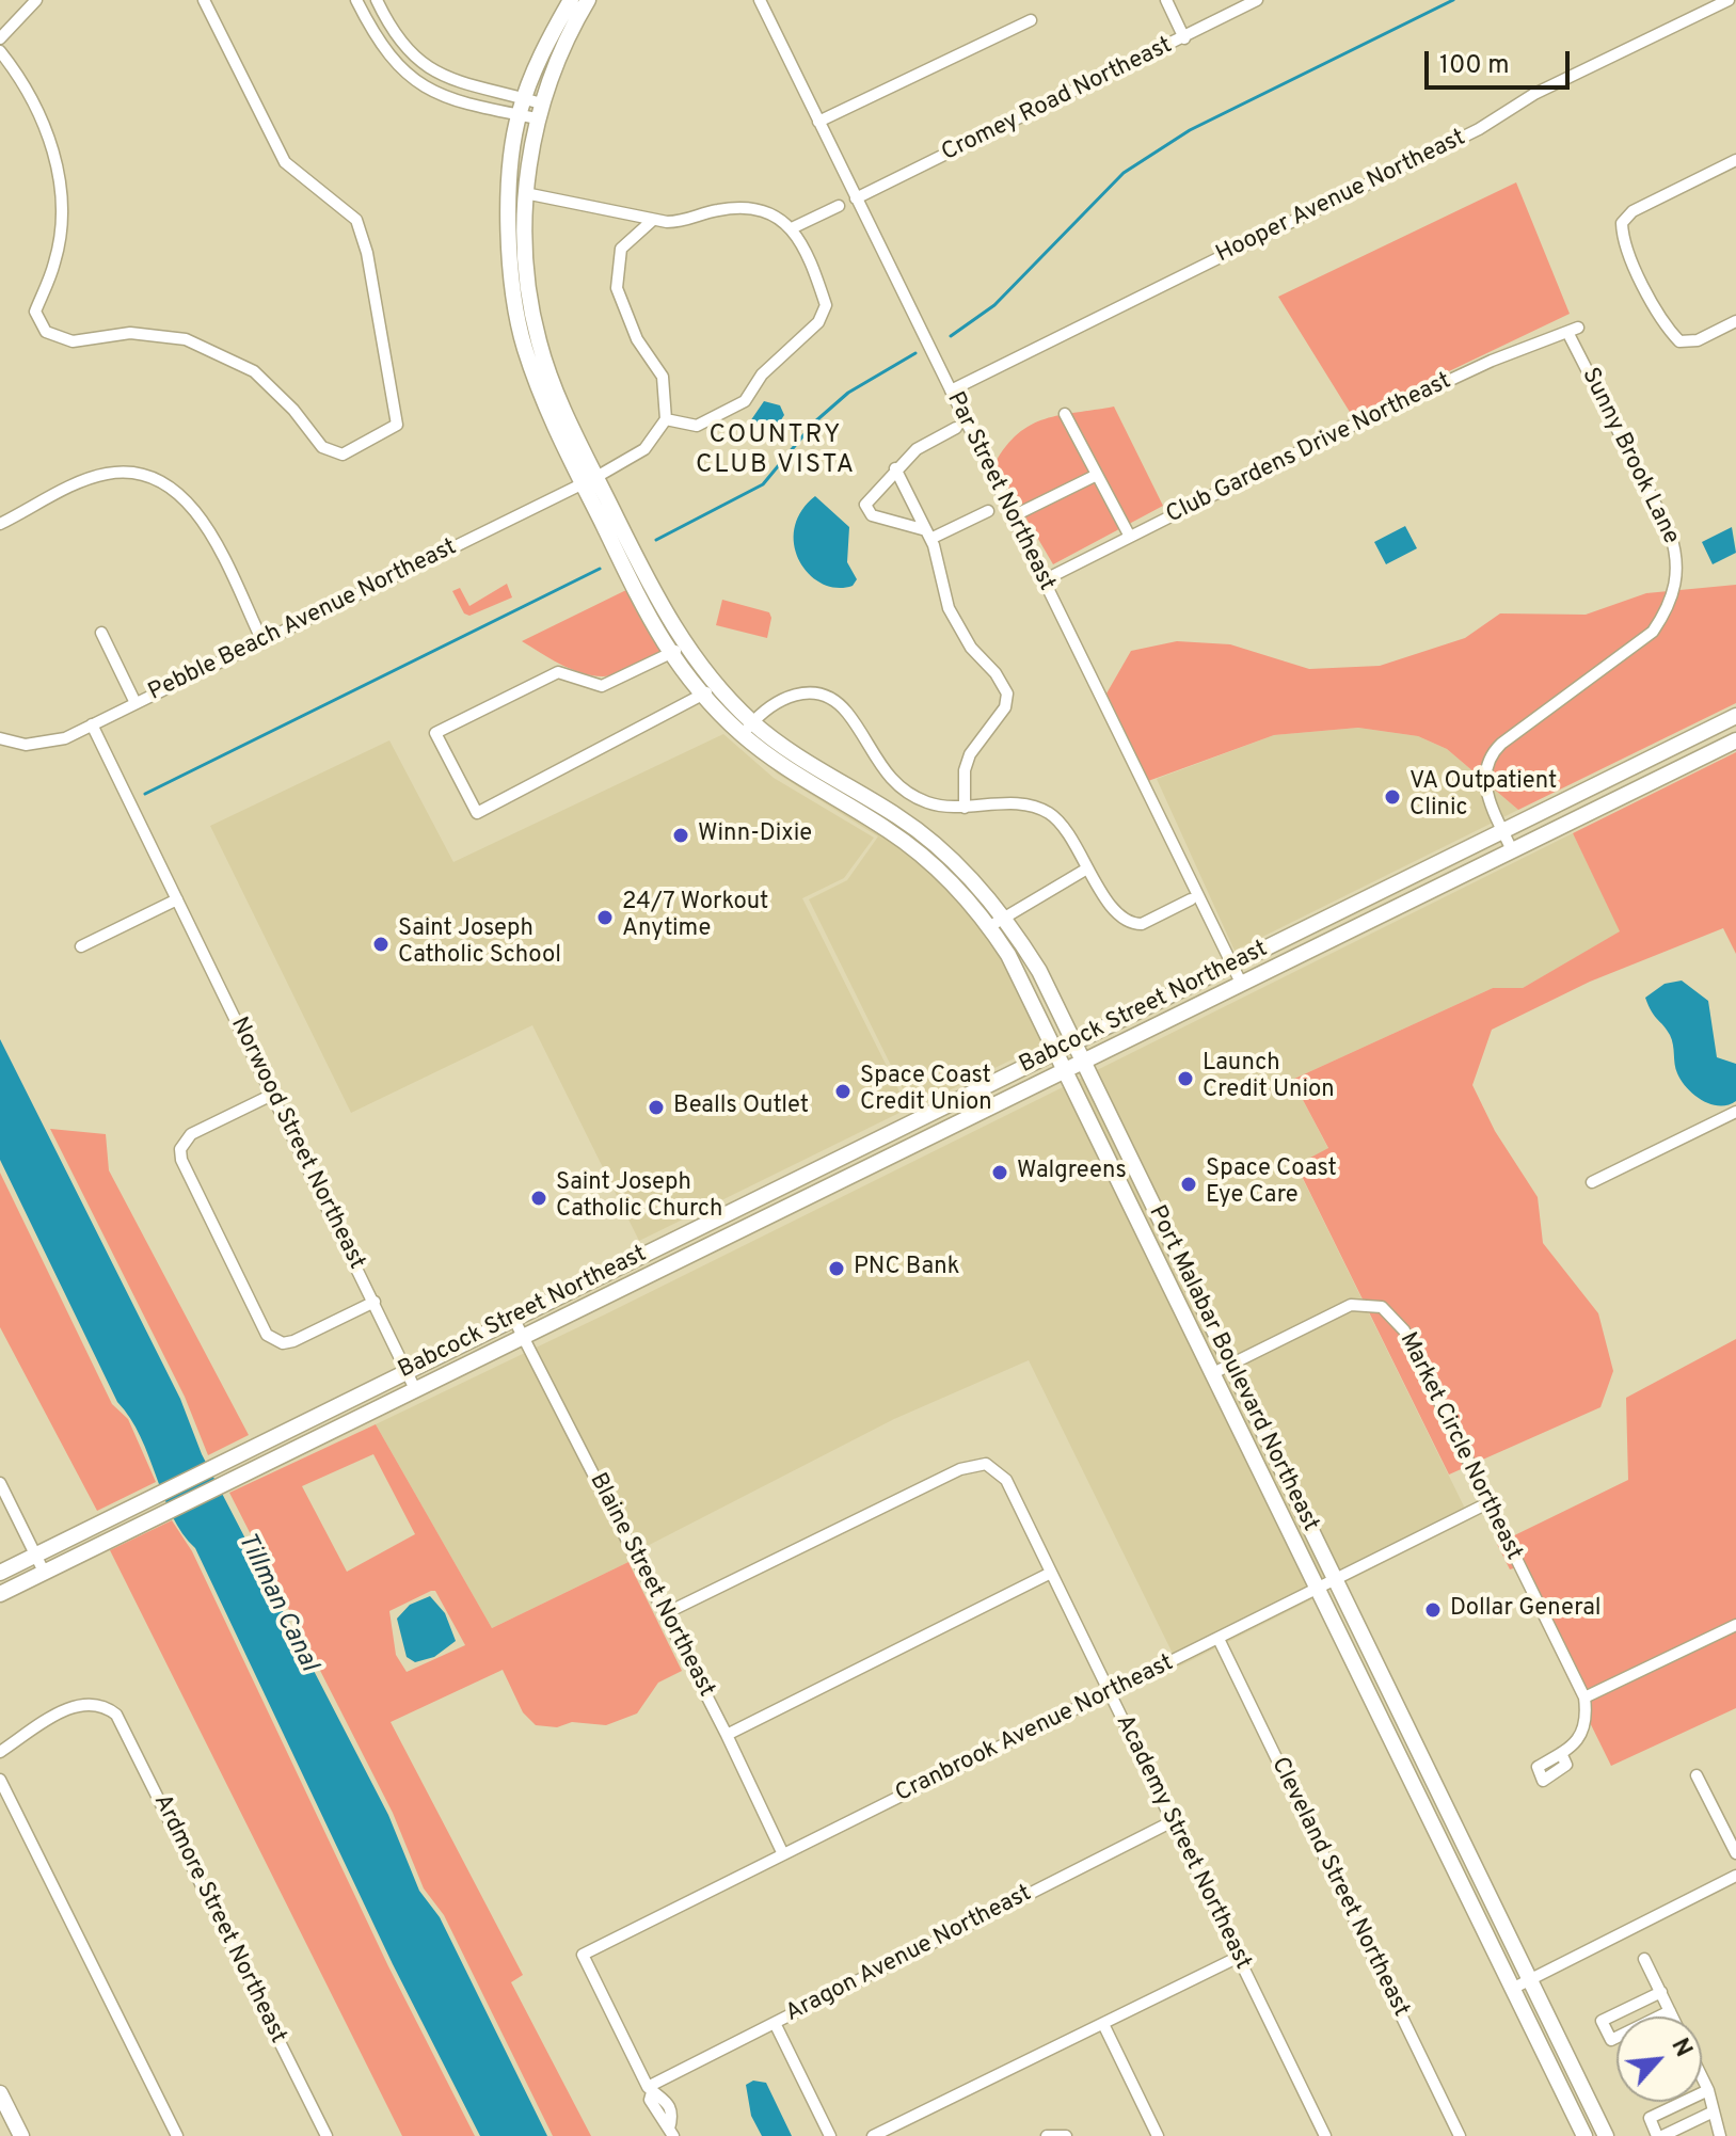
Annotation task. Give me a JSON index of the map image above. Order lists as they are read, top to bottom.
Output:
{
  "streets": {
    "street": [
      "Cromey Road Northeast",
      "Hooper Avenue Northeast",
      "Club Gardens Drive Northeast",
      "Sunny Brook Lane",
      "Par Street Northeast",
      "Pebble Beach Avenue Northeast",
      "Babcock Street Northeast",
      "Norwood Street Northeast",
      "Port Malabar Boulevard Northeast",
      "Market Circle Northeast",
      "Blaine Street Northeast",
      "Cranbrook Avenue Northeast",
      "Academy Street Northeast",
      "Cleveland Street Northeast",
      "Ardmore Street Northeast",
      "Aragon Avenue Northeast"
    ]
  },
  "crossings": [
    ["Cromey Road Northeast", "Par Street Northeast"],
    ["Hooper Avenue Northeast", "Par Street Northeast"],
    ["Club Gardens Drive Northeast", "Sunny Brook Lane"],
    ["Club Gardens Drive Northeast", "Par Street Northeast"],
    ["Sunny Brook Lane", "Babcock Street Northeast"],
    ["Par Street Northeast", "Babcock Street Northeast"],
    ["Pebble Beach Avenue Northeast", "Norwood Street Northeast"],
    ["Pebble Beach Avenue Northeast", "Port Malabar Boulevard Northeast"],
    ["Babcock Street Northeast", "Norwood Street Northeast"],
    ["Babcock Street Northeast", "Port Malabar Boulevard Northeast"],
    ["Babcock Street Northeast", "Blaine Street Northeast"],
    ["Port Malabar Boulevard Northeast", "Market Circle Northeast"],
    ["Port Malabar Boulevard Northeast", "Cranbrook Avenue Northeast"],
    ["Market Circle Northeast", "Cranbrook Avenue Northeast"],
    ["Blaine Street Northeast", "Cranbrook Avenue Northeast"],
    ["Blaine Street Northeast", "Academy Street Northeast"],
    ["Cranbrook Avenue Northeast", "Academy Street Northeast"],
    ["Cranbrook Avenue Northeast", "Cleveland Street Northeast"],
    ["Cranbrook Avenue Northeast", "Aragon Avenue Northeast"],
    ["Academy Street Northeast", "Aragon Avenue Northeast"]
  ],
  "districts": ["COUNTRY CLUB VISTA"],
  "water": ["Tillman Canal"],
  "places": [
    "VA Outpatient Clinic",
    "Winn-Dixie",
    "24/7 Workout Anytime",
    "Saint Joseph Catholic School",
    "Launch Credit Union",
    "Space Coast Credit Union",
    "Bealls Outlet",
    "Walgreens",
    "Space Coast Eye Care",
    "Saint Joseph Catholic Church",
    "PNC Bank",
    "Dollar General"
  ],
  "scale_bar": "100 m",
  "north": "top right"
}
